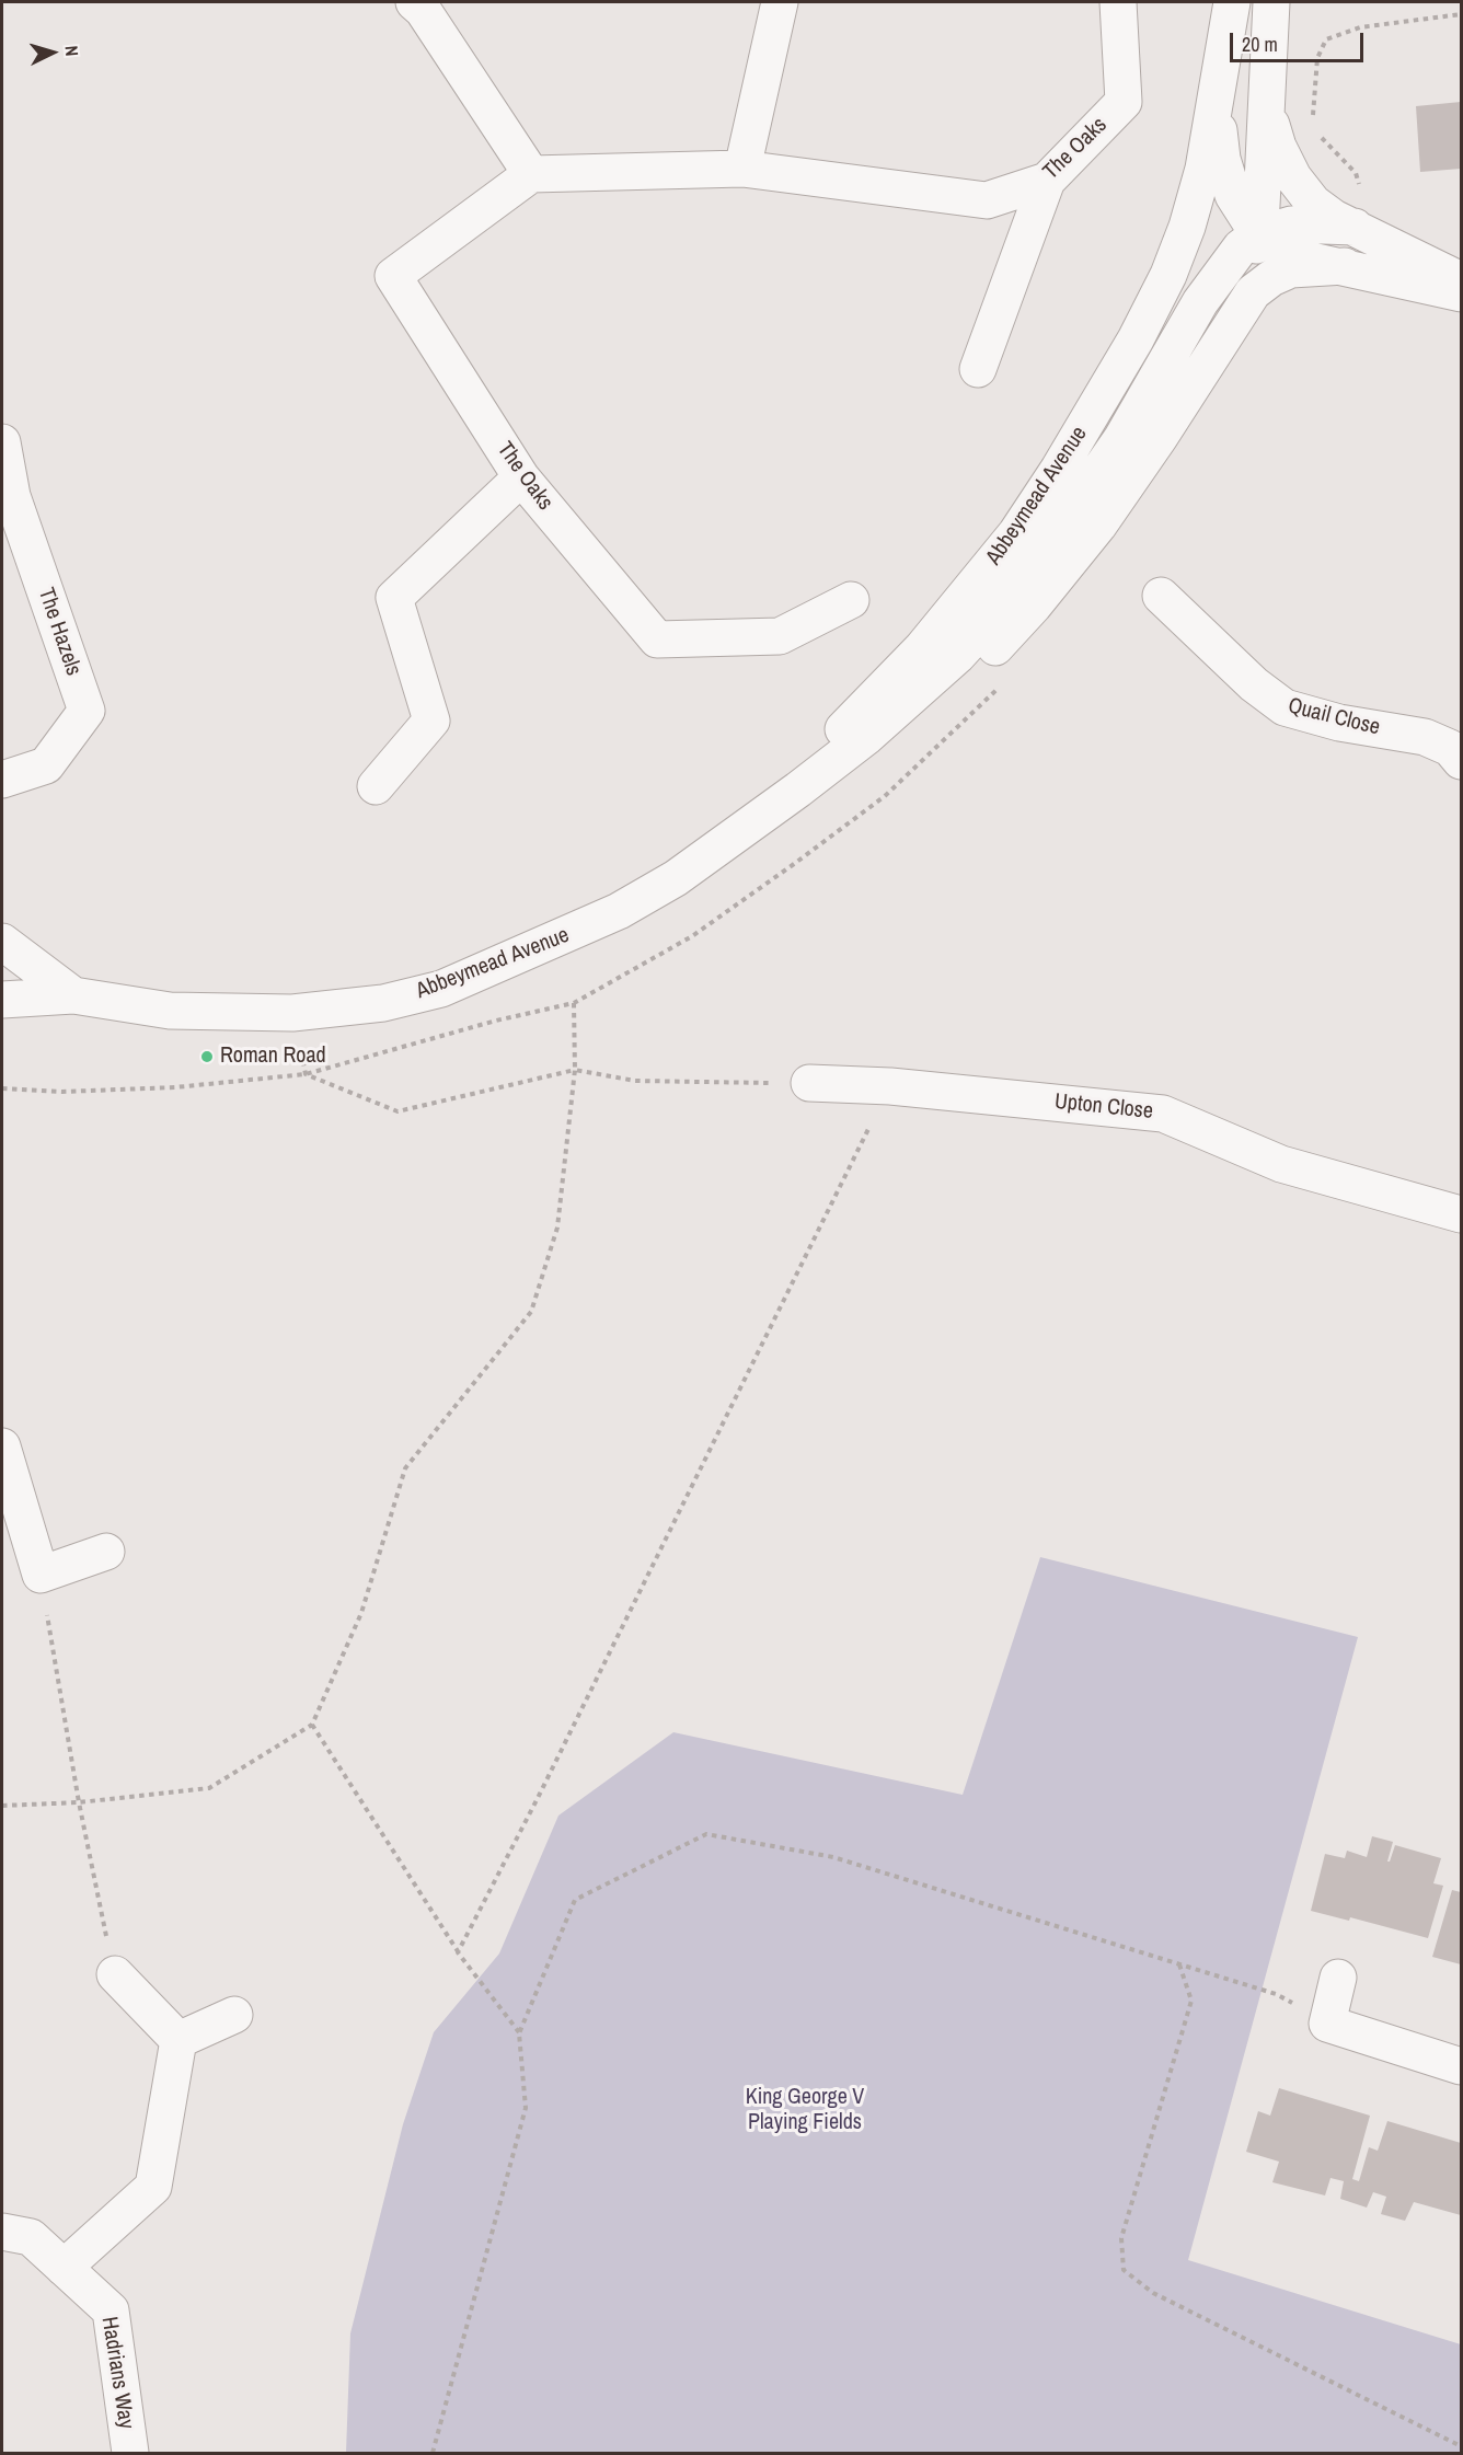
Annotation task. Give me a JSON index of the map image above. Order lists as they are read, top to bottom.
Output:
{
  "streets": {
    "street": [
      "The Oaks",
      "Abbeymead Avenue",
      "The Hazels",
      "Quail Close",
      "Upton Close",
      "Hadrians Way"
    ]
  },
  "parks": ["King George V Playing Fields"],
  "places": ["Roman Road"],
  "scale_bar": "20 m",
  "north": "right"
}
